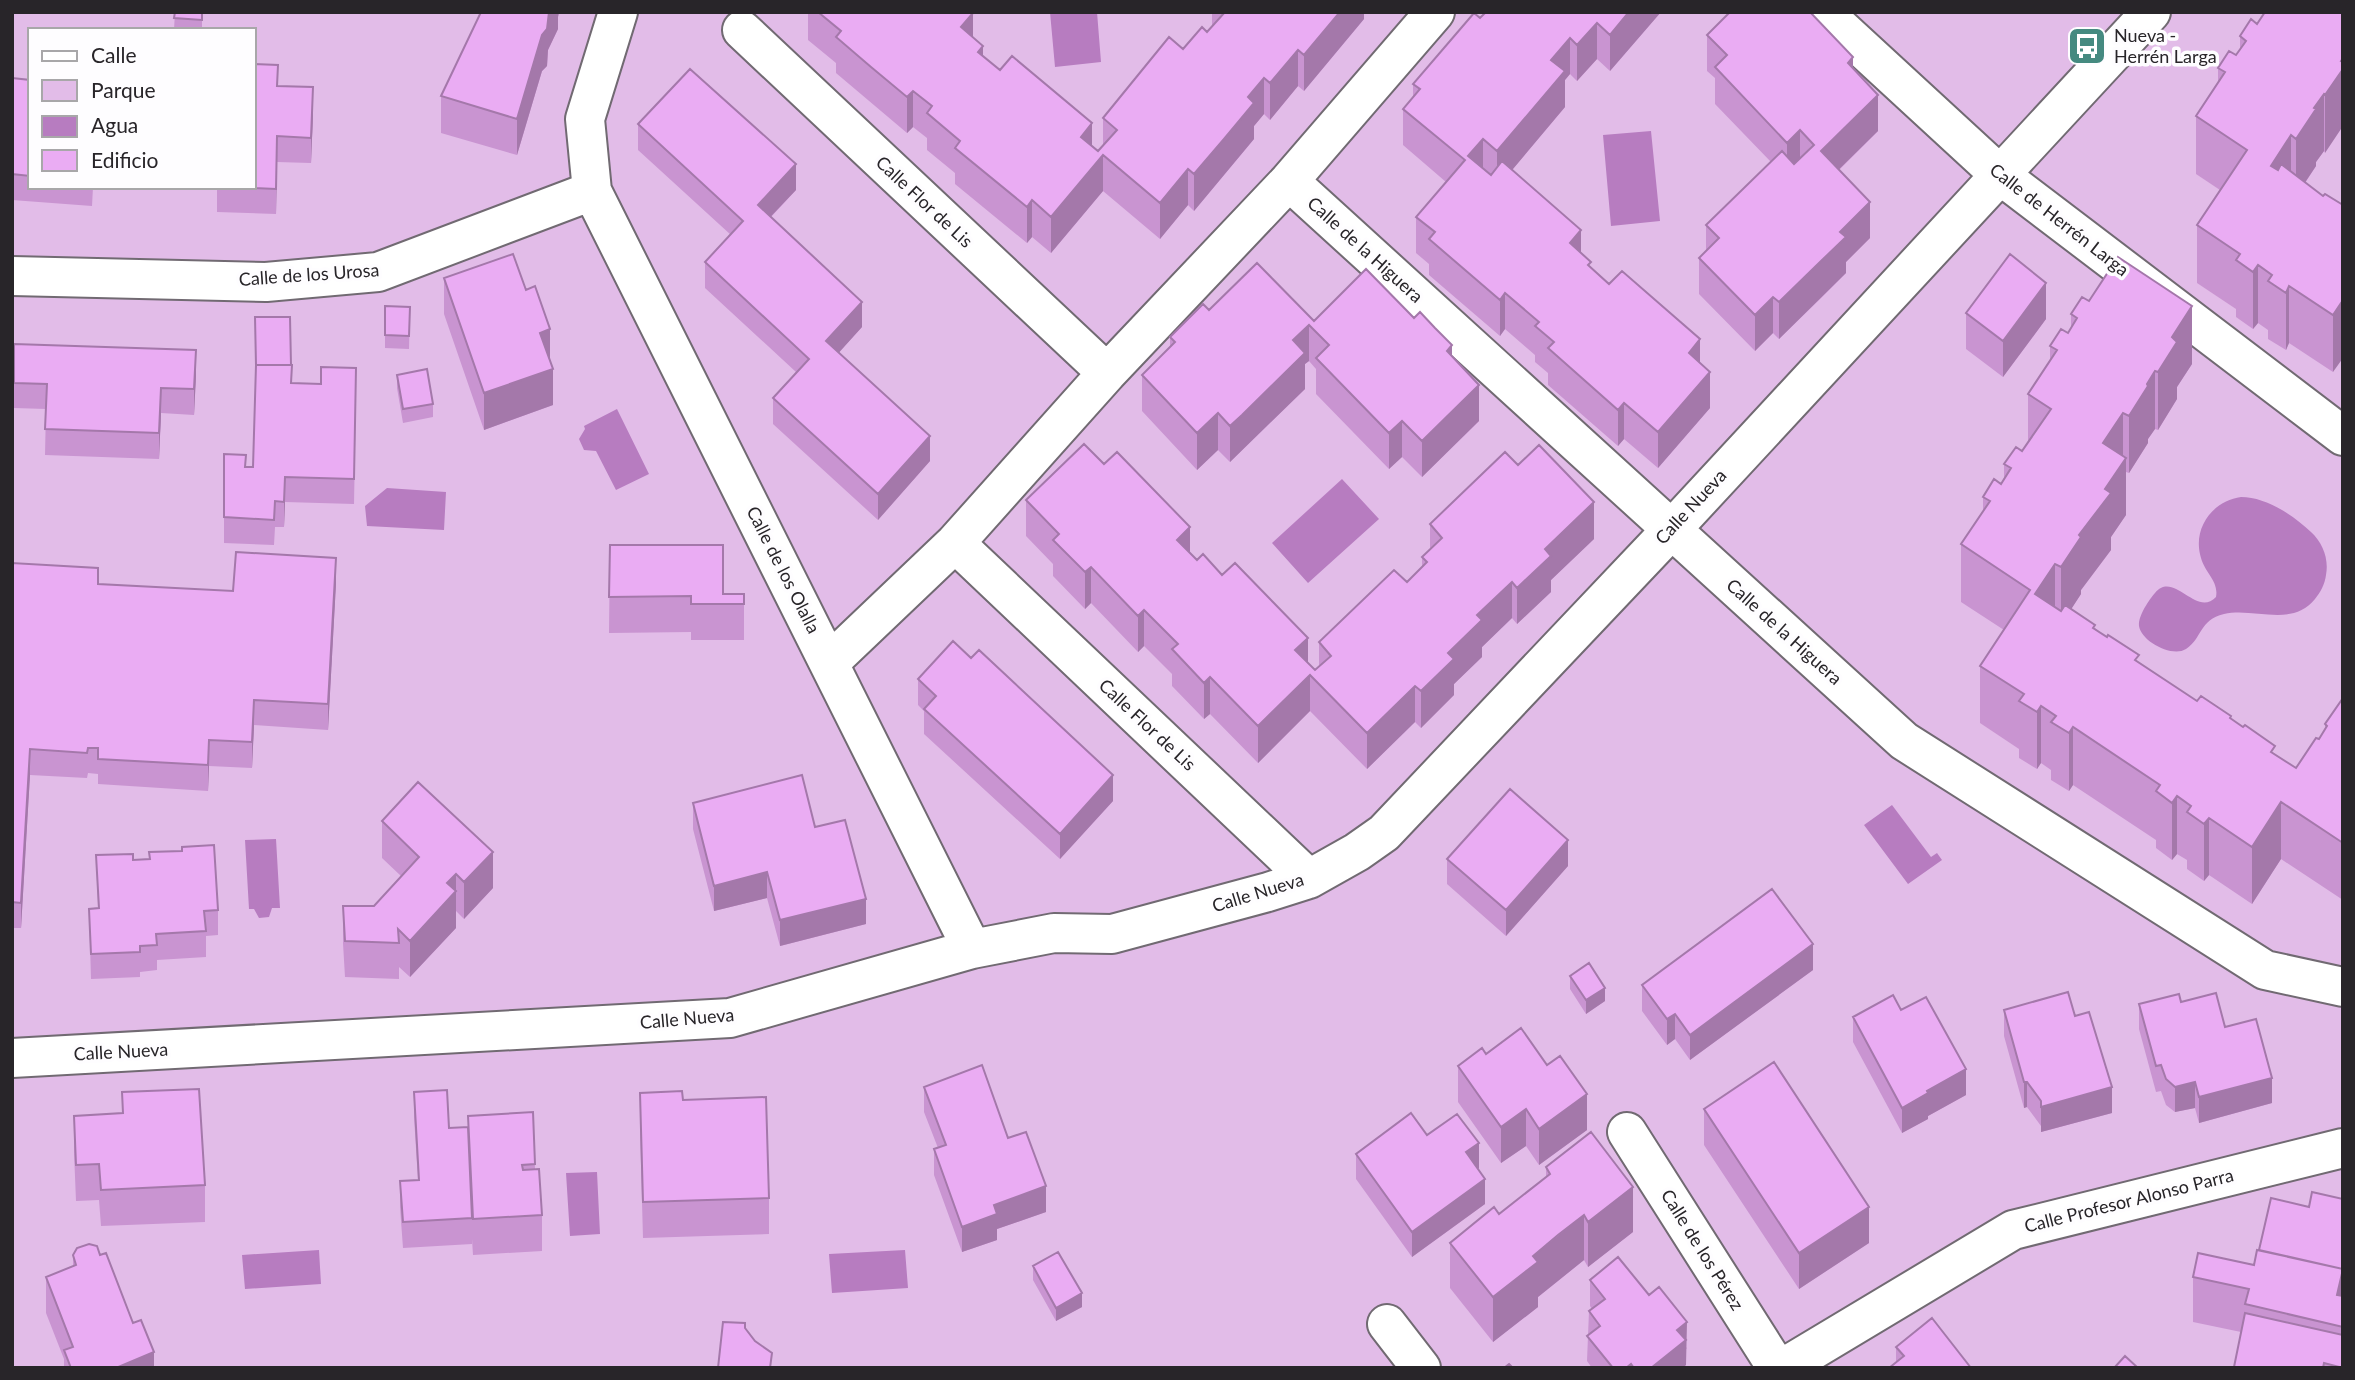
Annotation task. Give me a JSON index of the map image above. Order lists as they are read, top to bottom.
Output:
{
  "streets": {
    "street": [
      "Calle Flor de Lis",
      "Calle de Herrén Larga",
      "Calle de la Higuera",
      "Calle de los Urosa",
      "Calle Nueva",
      "Calle de los Olalla",
      "Calle Profesor Alonso Parra",
      "Calle de los Pérez"
    ]
  },
  "crossings": [
    ["Calle Flor de Lis", "Calle Nueva"],
    ["Calle de Herrén Larga", "Calle Nueva"],
    ["Calle de la Higuera", "Calle Nueva"],
    ["Calle de los Urosa", "Calle de los Olalla"],
    ["Calle Nueva", "Calle de los Olalla"],
    ["Calle Profesor Alonso Parra", "Calle de los Pérez"]
  ],
  "places": {
    "bus stop": ["Nueva - Herrén Larga"]
  },
  "legend": [
    "Calle",
    "Parque",
    "Agua",
    "Edificio"
  ]
}
